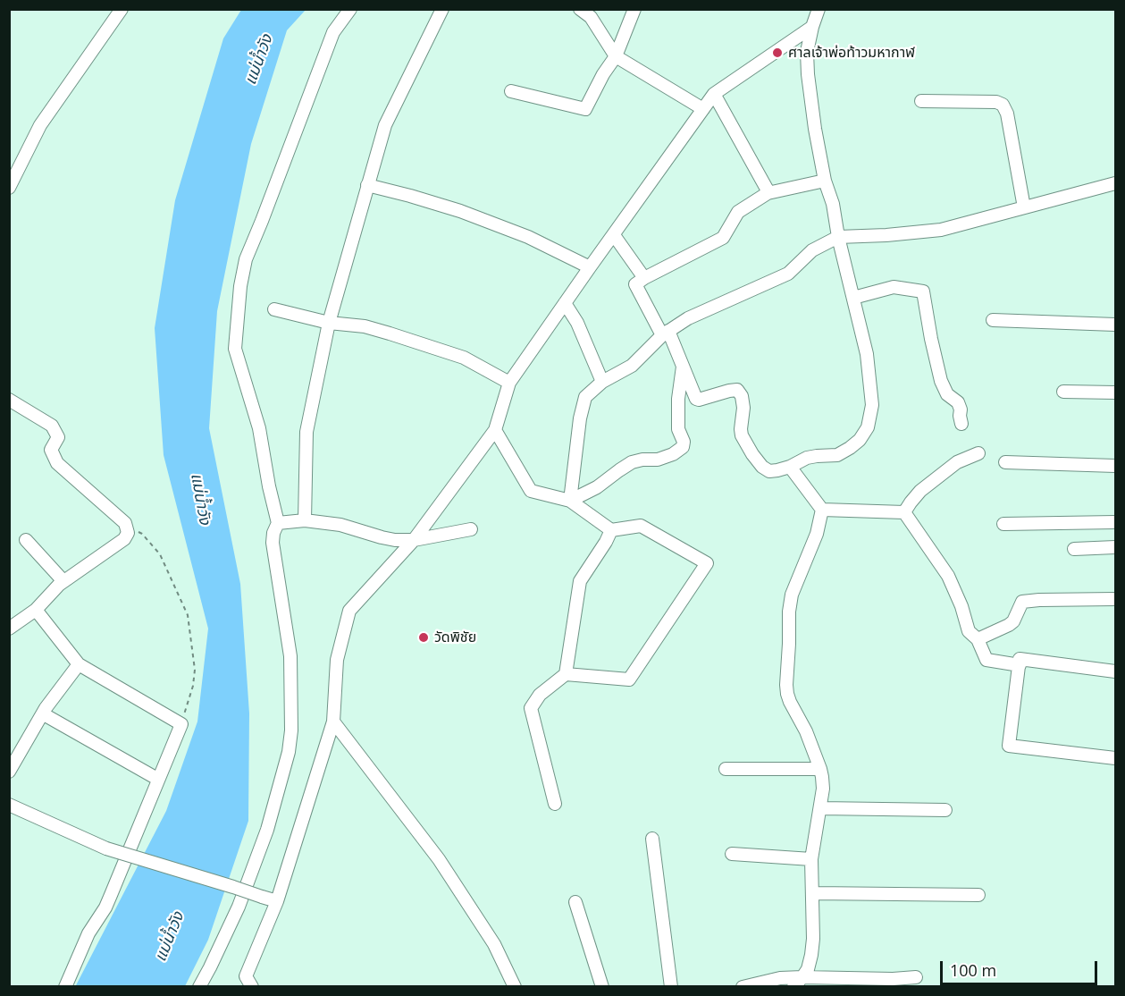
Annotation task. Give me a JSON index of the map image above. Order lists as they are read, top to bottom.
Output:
{
  "water": ["แม่น้ำวัง"],
  "places": ["ศาลเจ้าพ่อท้าวมหากาฬ", "วัดพิชัย"],
  "scale_bar": "100 m"
}
